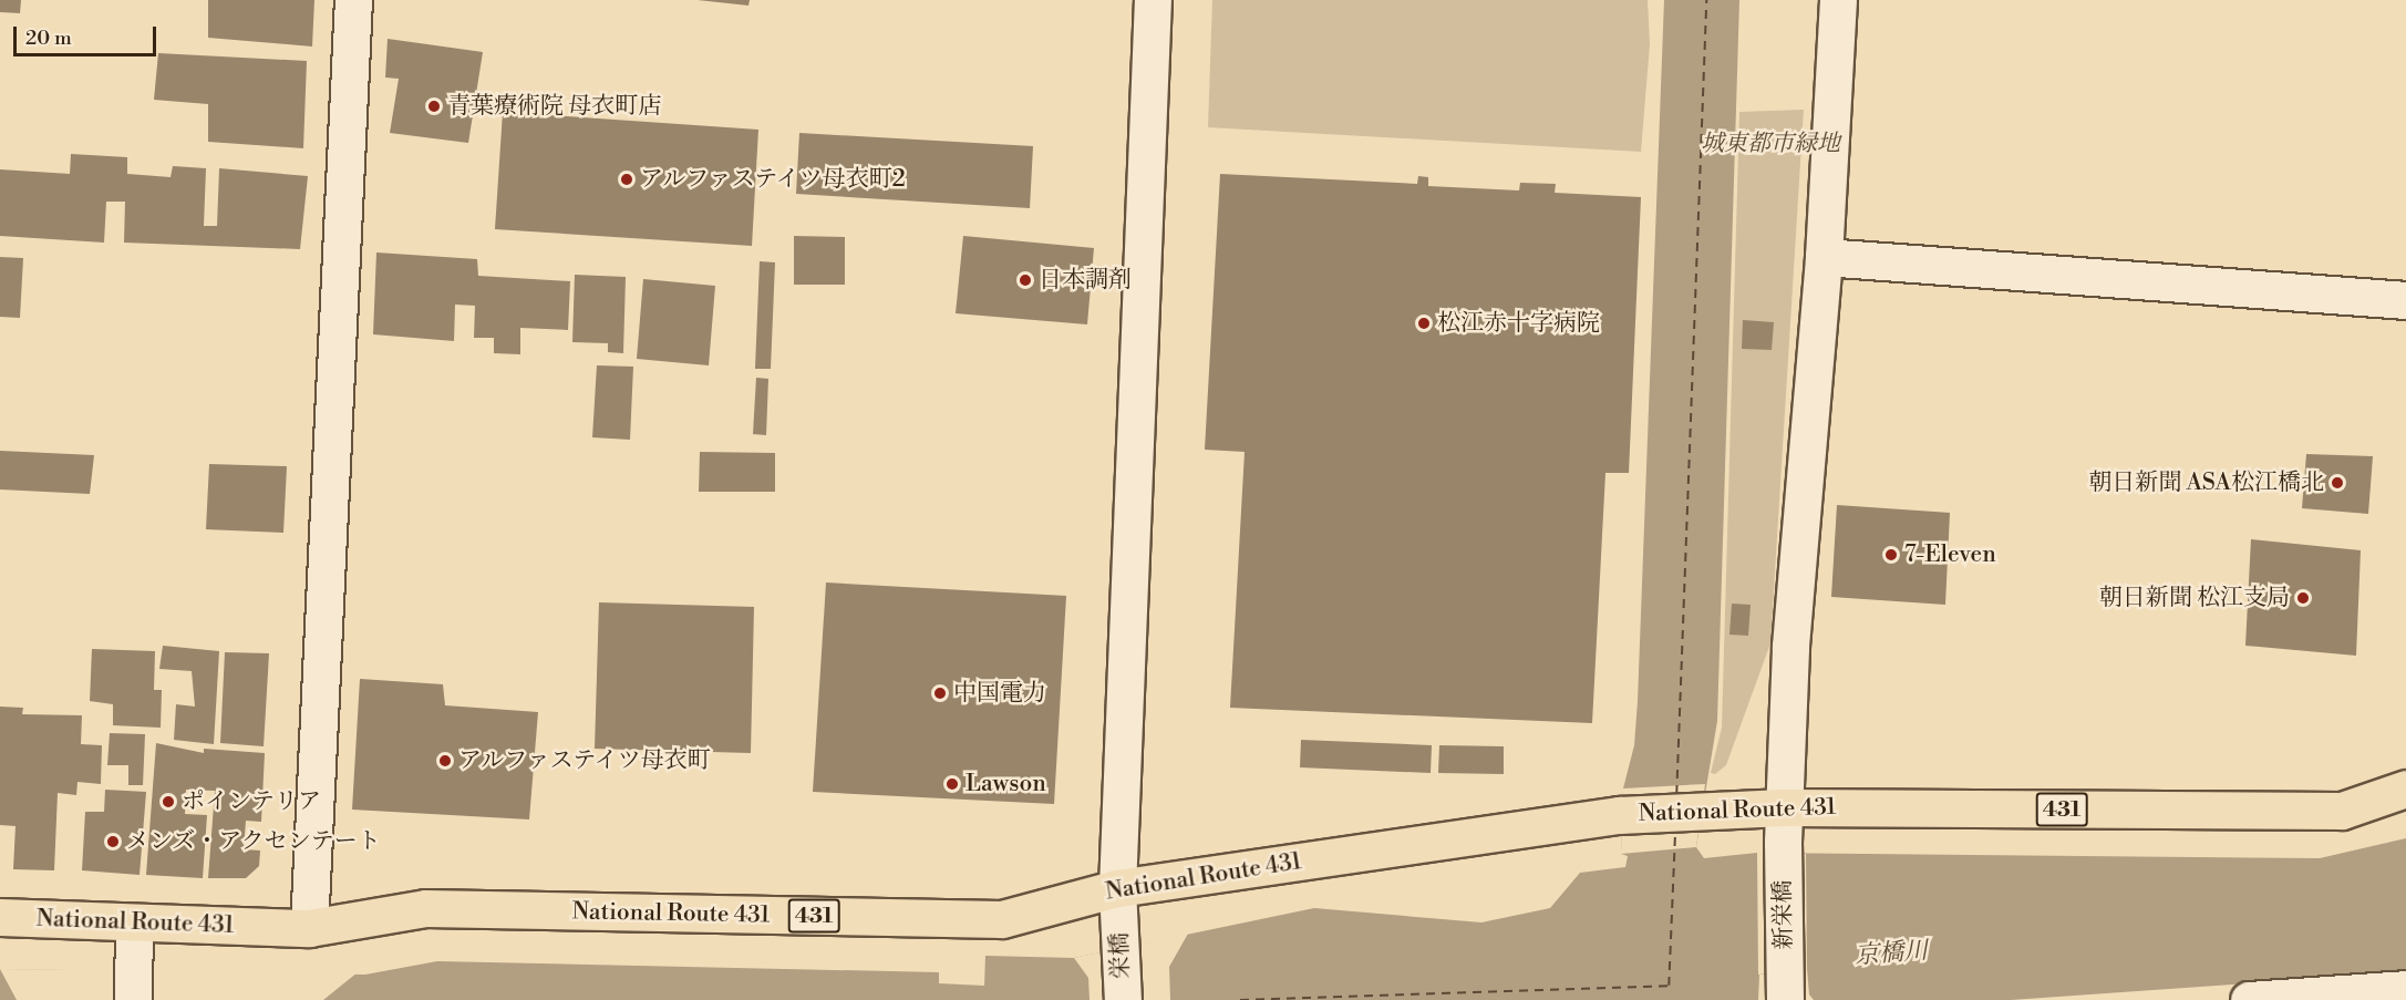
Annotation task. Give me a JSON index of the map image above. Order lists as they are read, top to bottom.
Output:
{
  "streets": {
    "highway": ["431", "National Route 431"],
    "street": ["新栄橋", "栄橋"]
  },
  "crossings": [
    ["National Route 431", "新栄橋"],
    ["National Route 431", "栄橋"]
  ],
  "water": ["京橋川"],
  "parks": ["城東都市緑地"],
  "places": [
    "青葉療術院 母衣町店",
    "アルファステイツ母衣町2",
    "日本調剤",
    "松江赤十字病院",
    "朝日新聞 ASA松江橋北",
    "7-Eleven",
    "朝日新聞 松江支局",
    "中国電力",
    "アルファステイツ母衣町",
    "Lawson",
    "ポインテリア",
    "メンズ・アクセンテート"
  ],
  "scale_bar": "20 m"
}
